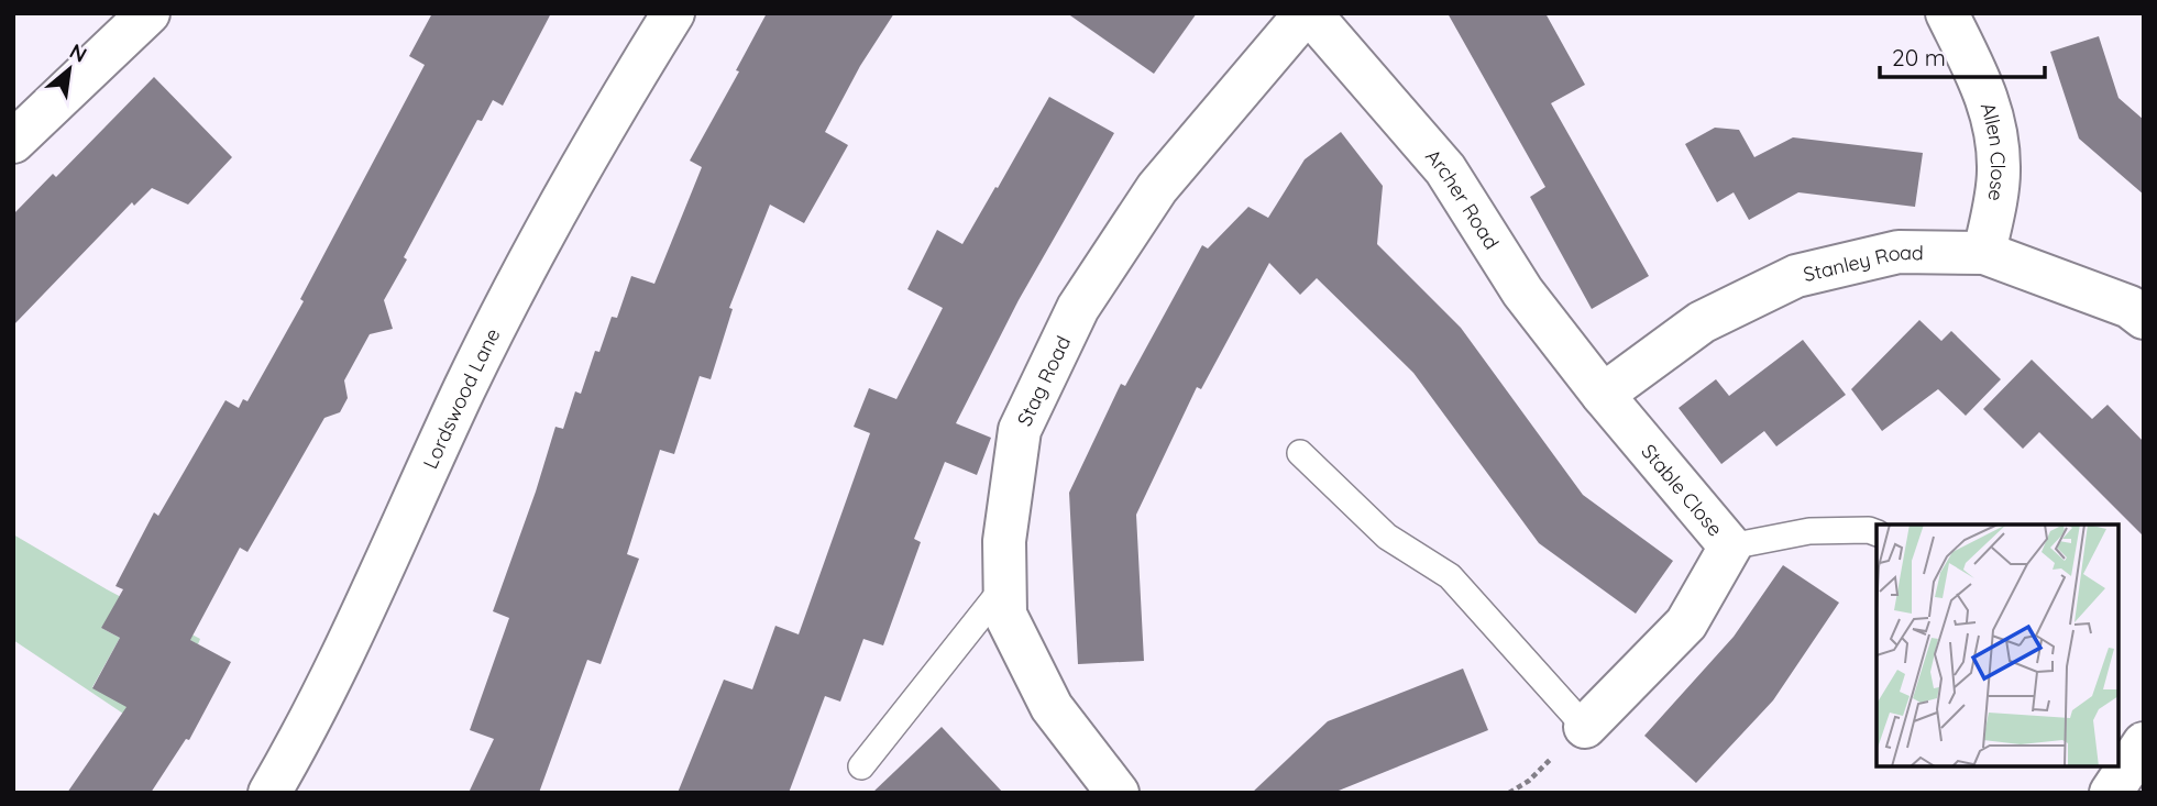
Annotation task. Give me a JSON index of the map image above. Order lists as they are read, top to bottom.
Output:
{
  "streets": {
    "street": [
      "Allen Close",
      "Archer Road",
      "Stanley Road",
      "Stag Road",
      "Lordswood Lane",
      "Stable Close"
    ]
  },
  "crossings": [
    ["Allen Close", "Stanley Road"],
    ["Archer Road", "Stanley Road"],
    ["Archer Road", "Stag Road"],
    ["Archer Road", "Stable Close"],
    ["Stanley Road", "Stable Close"]
  ],
  "scale_bar": "20 m",
  "north": "top right"
}
